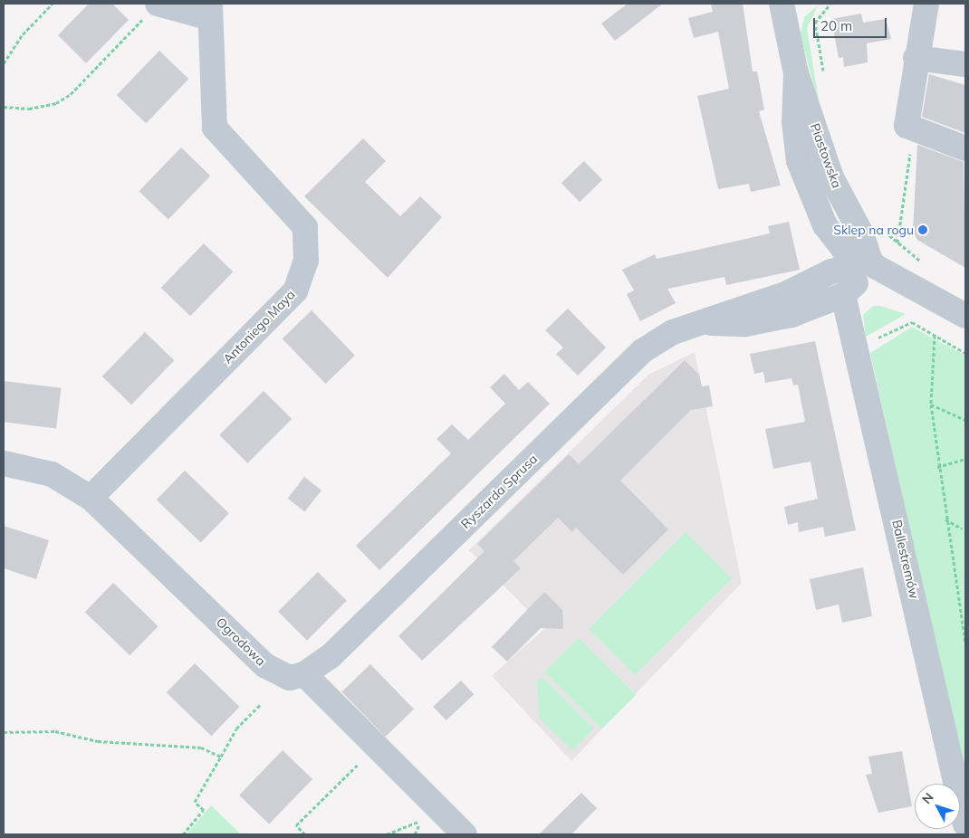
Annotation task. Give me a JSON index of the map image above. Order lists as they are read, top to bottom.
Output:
{
  "streets": {
    "street": [
      "Piastowska",
      "Antoniego Maya",
      "Ryszarda Sprusa",
      "Ballestremów",
      "Ogrodowa"
    ]
  },
  "crossings": [
    ["Piastowska", "Ryszarda Sprusa"],
    ["Antoniego Maya", "Ogrodowa"],
    ["Ryszarda Sprusa", "Ballestremów"],
    ["Ryszarda Sprusa", "Ogrodowa"]
  ],
  "places": ["Sklep na rogu"],
  "scale_bar": "20 m",
  "north": "top left"
}
